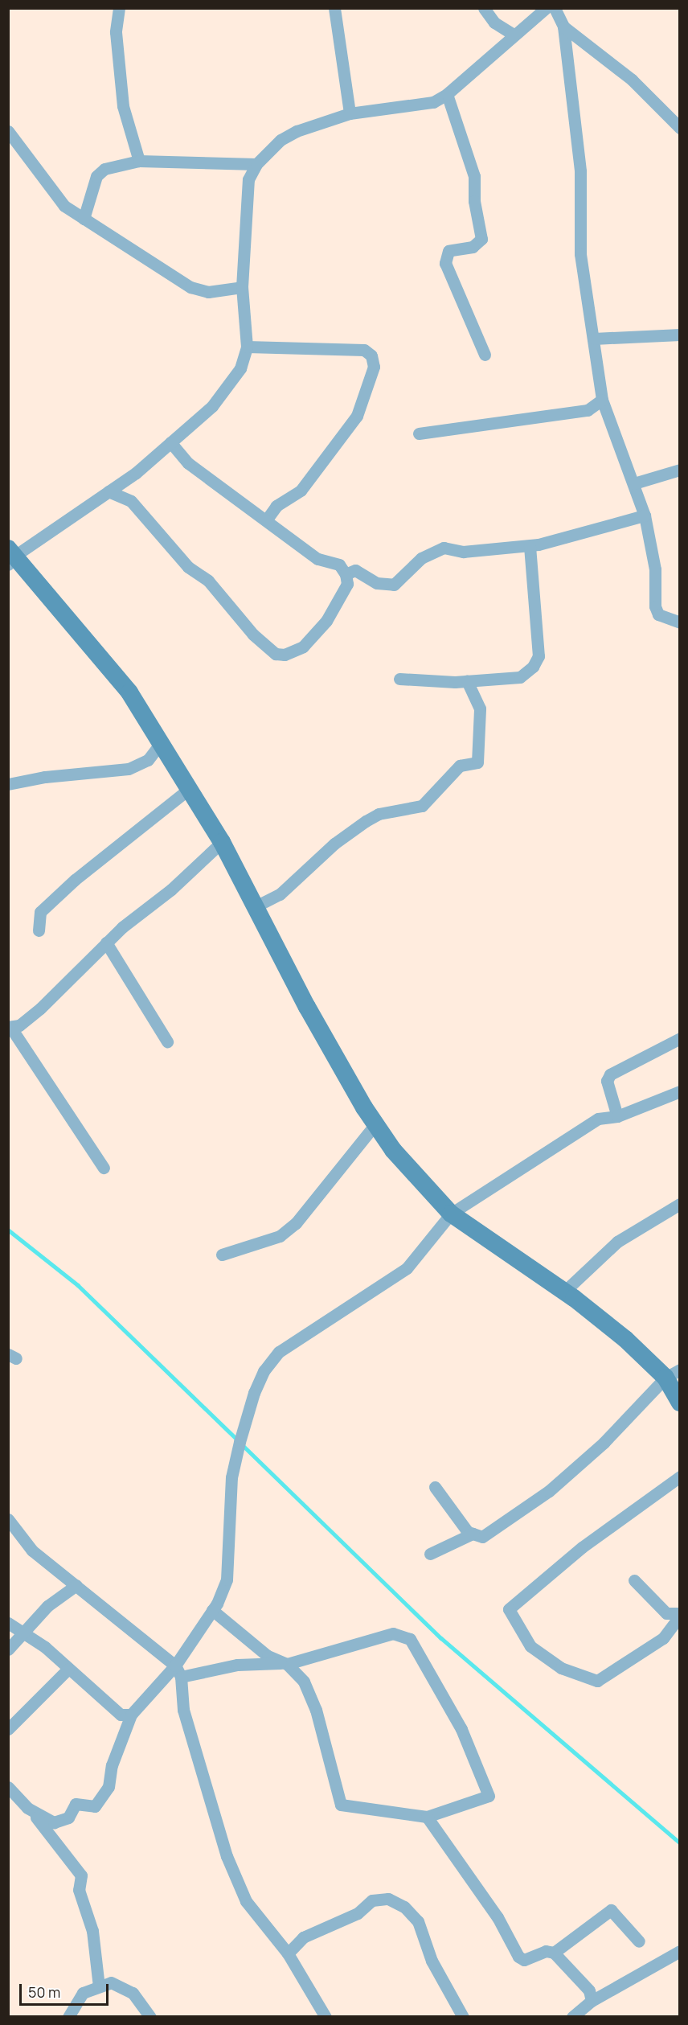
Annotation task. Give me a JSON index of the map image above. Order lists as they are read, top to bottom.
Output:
{
  "scale_bar": "50 m"
}
